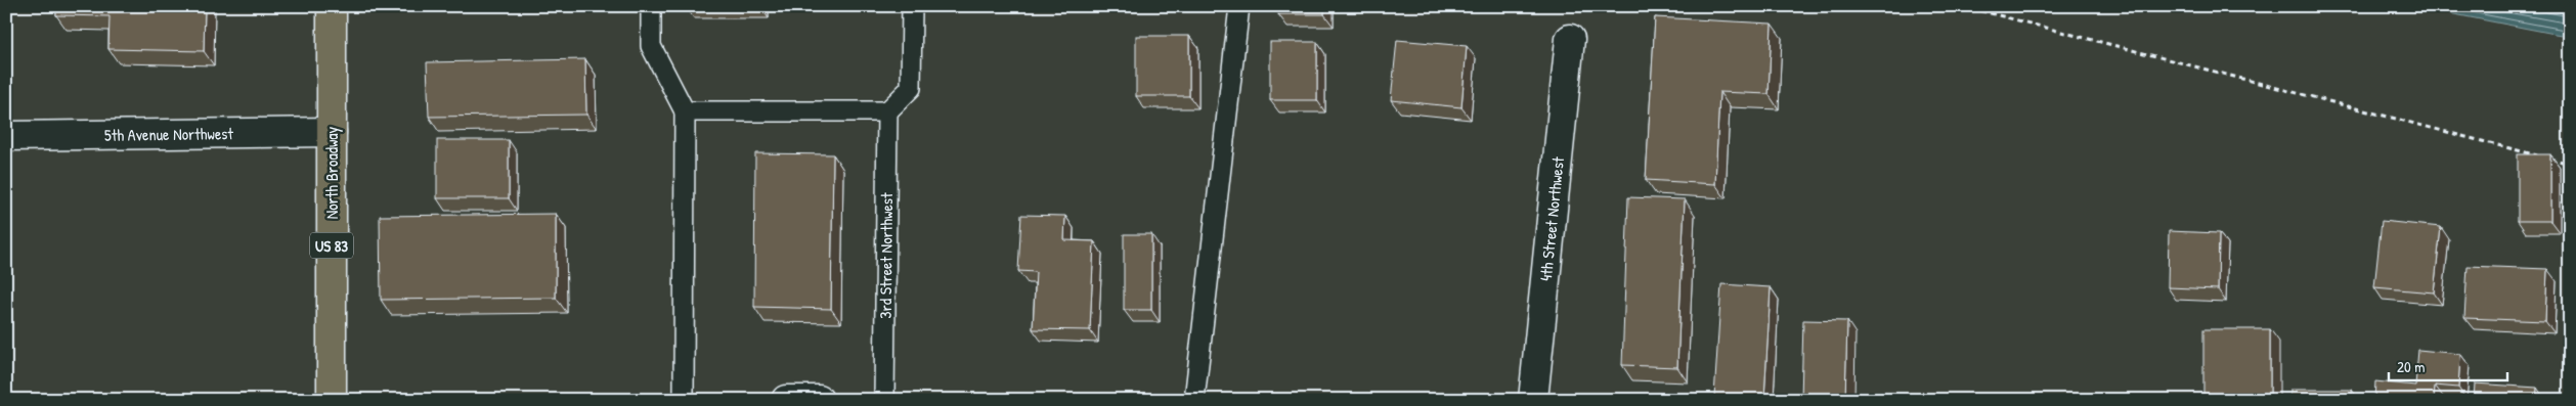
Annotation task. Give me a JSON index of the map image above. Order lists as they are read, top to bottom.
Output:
{
  "streets": {
    "main road": ["North Broadway", "US 83"],
    "street": ["5th Avenue Northwest", "4th Street Northwest"],
    "lane": ["3rd Street Northwest"]
  },
  "crossings": [
    ["5th Avenue Northwest", "North Broadway"]
  ],
  "scale_bar": "20 m"
}
